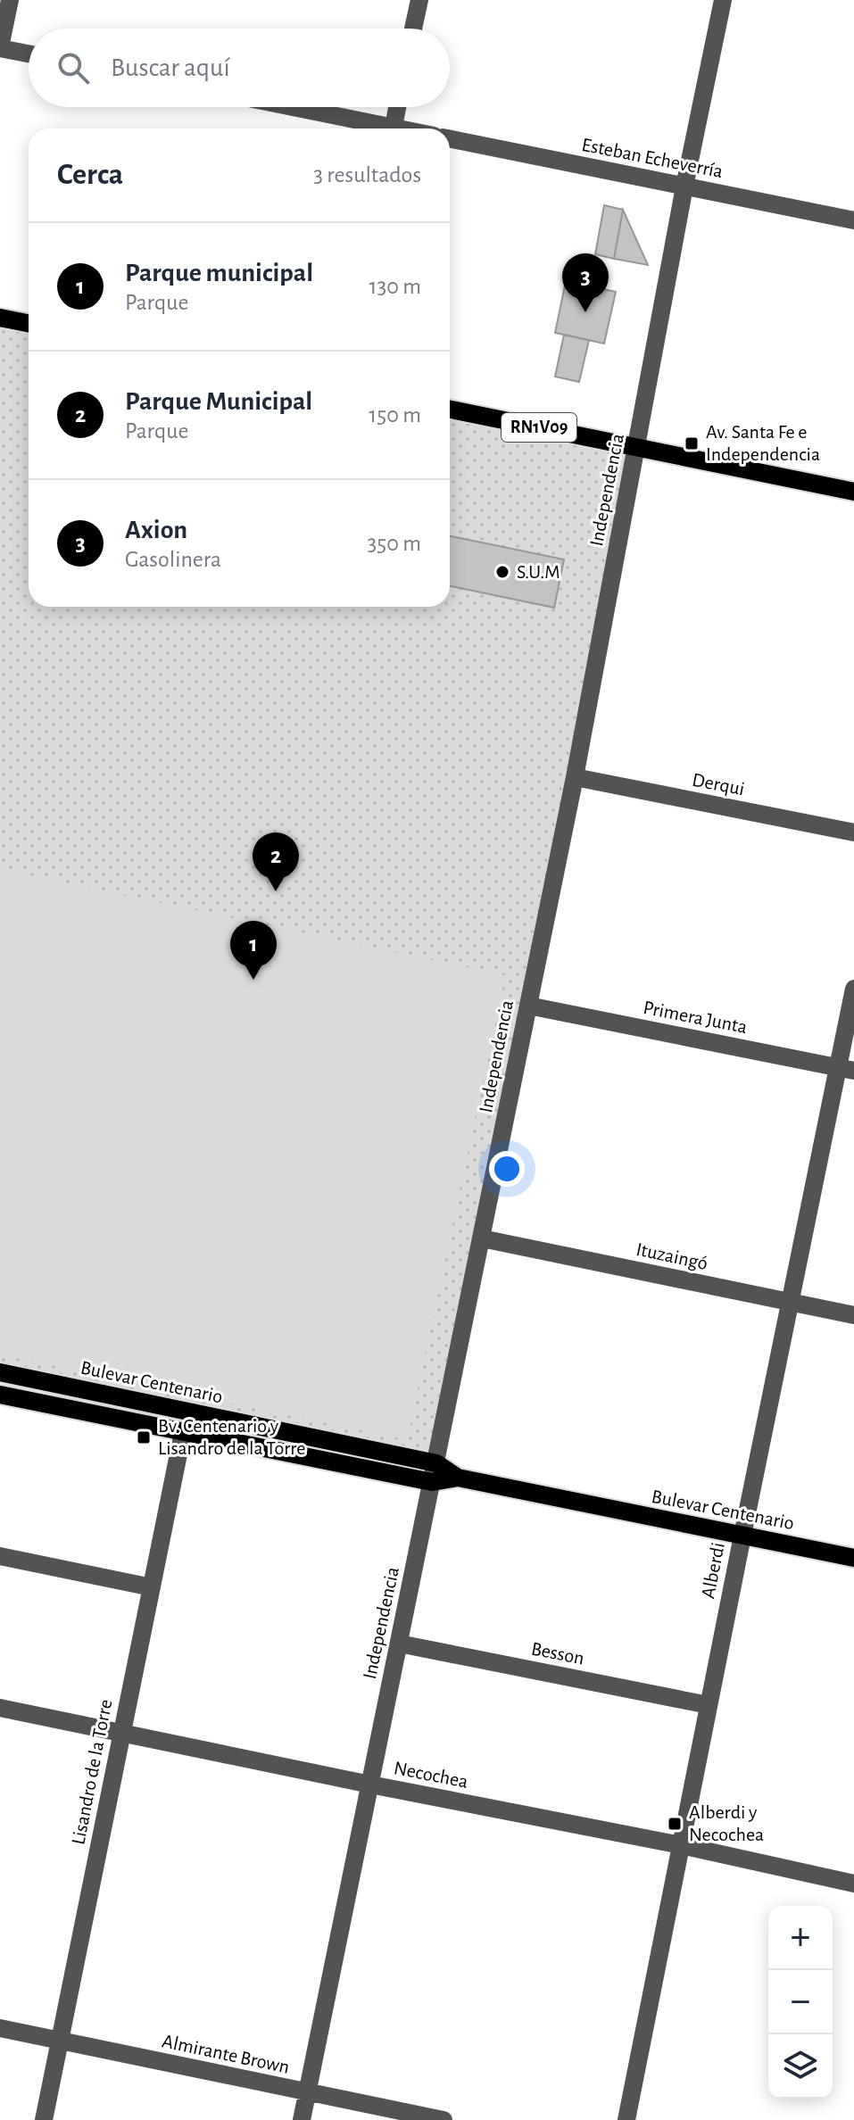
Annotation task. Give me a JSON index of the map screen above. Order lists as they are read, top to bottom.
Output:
{
  "streets": {
    "main road": ["RN1V09", "Bulevar Centenario"],
    "street": [
      "Esteban Echeverría",
      "Independencia",
      "Derqui",
      "Primera Junta",
      "Ituzaingó",
      "Alberdi",
      "Besson",
      "Lisandro de la Torre",
      "Necochea",
      "Almirante Brown"
    ]
  },
  "crossings": [
    ["Esteban Echeverría", "Independencia"],
    ["RN1V09", "Independencia"],
    ["Independencia", "Derqui"],
    ["Independencia", "Primera Junta"],
    ["Independencia", "Ituzaingó"],
    ["Independencia", "Bulevar Centenario"],
    ["Independencia", "Besson"],
    ["Independencia", "Necochea"],
    ["Independencia", "Almirante Brown"],
    ["Primera Junta", "Alberdi"],
    ["Ituzaingó", "Alberdi"],
    ["Bulevar Centenario", "Alberdi"],
    ["Bulevar Centenario", "Lisandro de la Torre"],
    ["Alberdi", "Besson"],
    ["Alberdi", "Necochea"],
    ["Lisandro de la Torre", "Necochea"],
    ["Lisandro de la Torre", "Almirante Brown"]
  ],
  "places": {
    "transit": ["Av. Santa Fe e Independencia", "Bv. Centenario y Lisandro de la Torre", "Alberdi y Necochea"],
    "other": ["S.U.M"]
  },
  "page": {
    "search": "Buscar aquí",
    "heading": ["Cerca", "3 resultados"],
    "list": [
      {
        "mark": "1",
        "name": "Parque municipal",
        "note": "Parque",
        "value": "130 m"
      },
      {
        "mark": "2",
        "name": "Parque Municipal",
        "note": "Parque",
        "value": "150 m"
      },
      {
        "mark": "3",
        "name": "Axion",
        "note": "Gasolinera",
        "value": "350 m"
      }
    ],
    "pins": ["3", "2", "1"],
    "map_buttons": ["+", "−"]
  }
}
